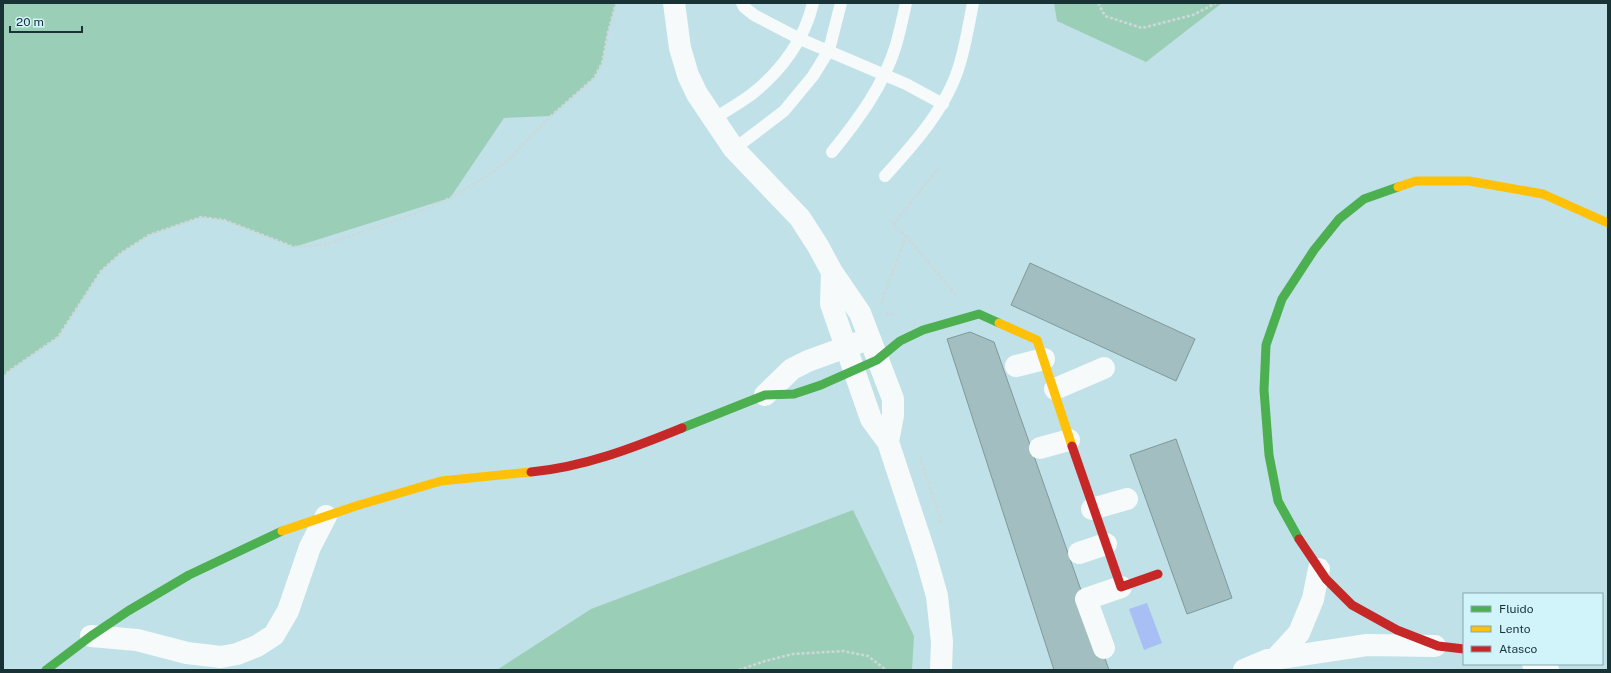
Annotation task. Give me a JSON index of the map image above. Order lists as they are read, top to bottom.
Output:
{
  "legend": ["Fluido", "Lento", "Atasco"],
  "scale_bar": "20 m"
}
